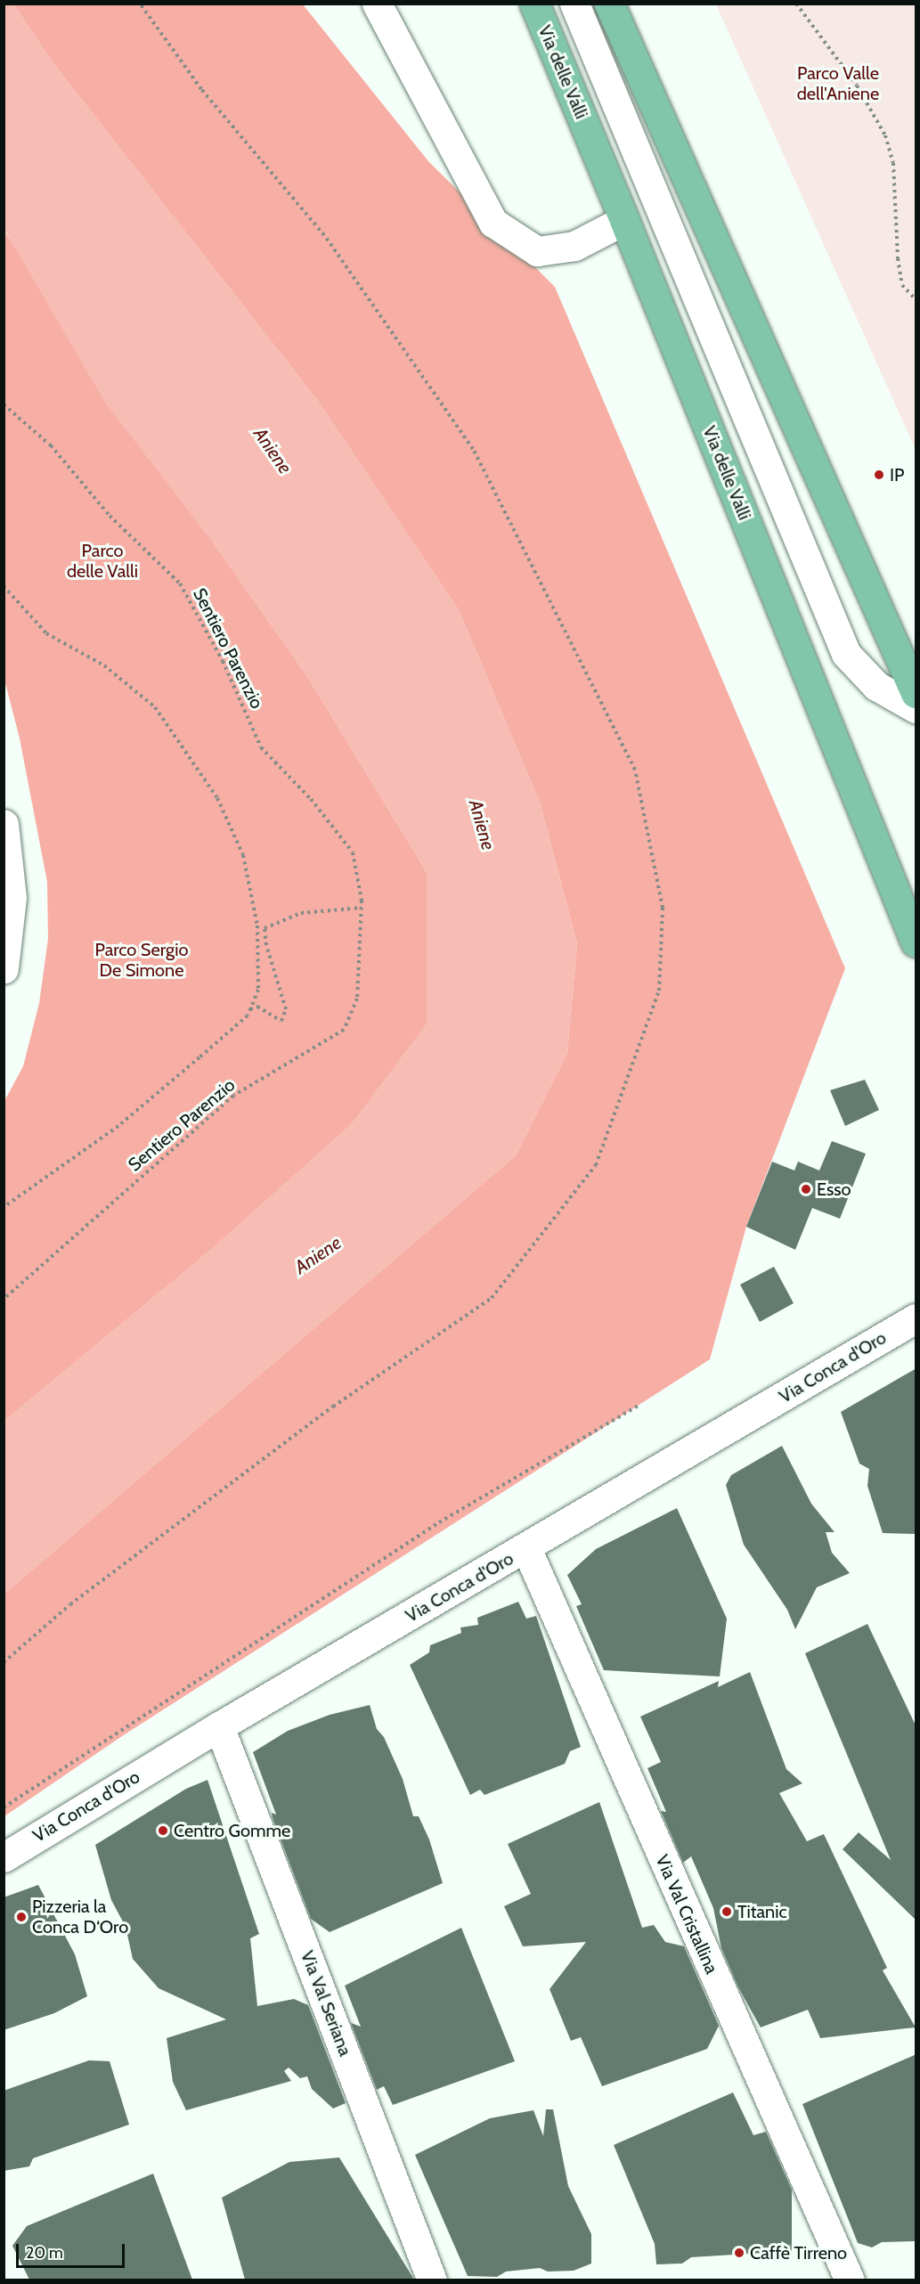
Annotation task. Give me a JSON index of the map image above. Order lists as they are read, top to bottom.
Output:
{
  "streets": {
    "main road": ["Via delle Valli"],
    "street": ["Via Conca d'Oro", "Via Val Cristallina", "Via Val Seriana"],
    "path": ["Sentiero Parenzio"]
  },
  "crossings": [
    ["Via Conca d'Oro", "Via Val Cristallina"],
    ["Via Conca d'Oro", "Via Val Seriana"]
  ],
  "water": ["Aniene"],
  "parks": ["Parco Valle dell'Aniene", "Parco delle Valli", "Parco Sergio De Simone"],
  "places": [
    "IP",
    "Esso",
    "Centro Gomme",
    "Titanic",
    "Pizzeria la Conca D‘Oro",
    "Caffè Tirreno"
  ],
  "scale_bar": "20 m"
}
